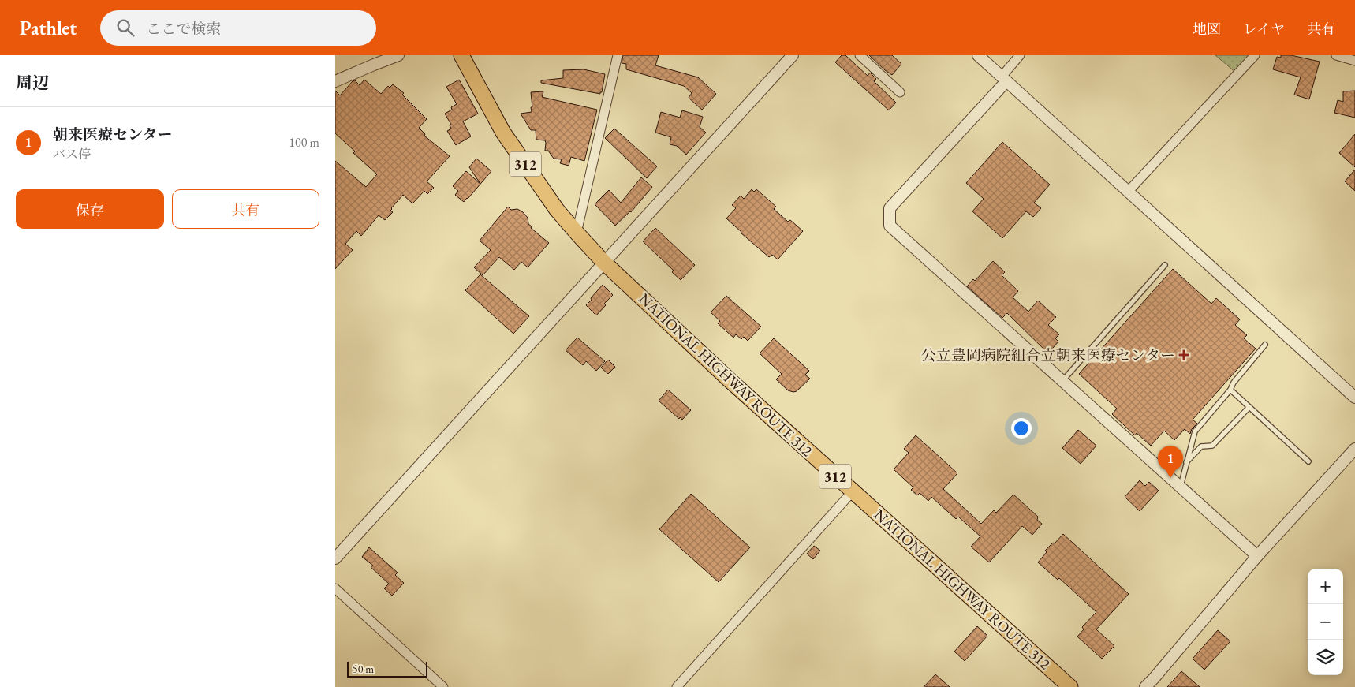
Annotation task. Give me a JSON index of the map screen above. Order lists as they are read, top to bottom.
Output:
{
  "streets": {
    "highway": ["312", "NATIONAL HIGHWAY ROUTE 312"]
  },
  "places": {
    "health": ["公立豊岡病院組合立朝来医療センター"]
  },
  "scale_bar": "50 m",
  "page": {
    "header": "Pathlet",
    "search": "ここで検索",
    "nav": ["地図", "レイヤ", "共有"],
    "heading": "周辺",
    "list": [
      {
        "mark": "1",
        "name": "朝来医療センター",
        "note": "バス停",
        "value": "100 m"
      }
    ],
    "buttons": ["保存", "共有"],
    "pins": "1",
    "map_buttons": ["+", "−"],
    "scale": "50 m"
  }
}
